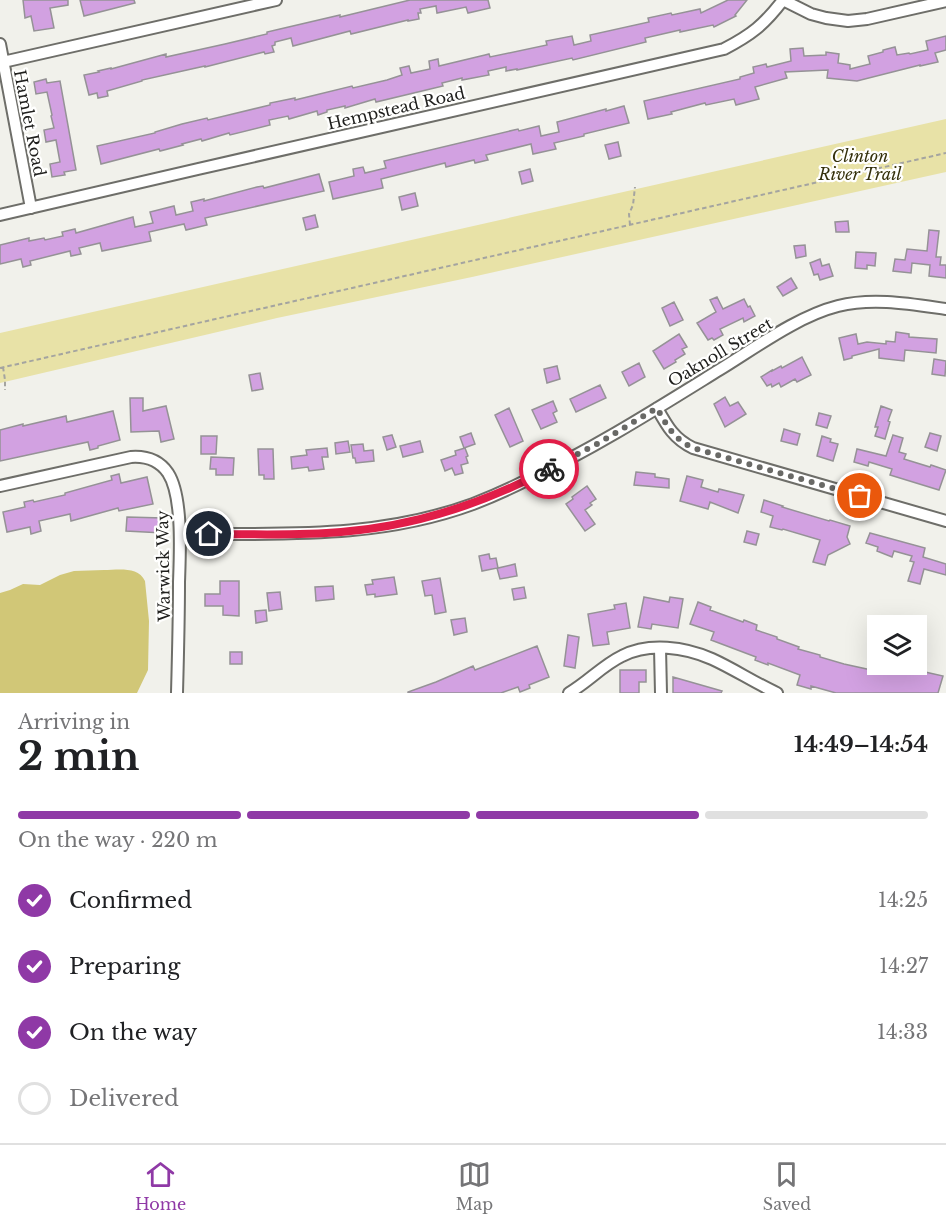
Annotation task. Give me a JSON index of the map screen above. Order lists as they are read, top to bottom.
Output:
{
  "streets": {
    "street": [
      "Hempstead Road",
      "Hamlet Road",
      "Oaknoll Street",
      "Warwick Way"
    ]
  },
  "crossings": [
    ["Hempstead Road", "Hamlet Road"]
  ],
  "parks": ["Clinton River Trail"],
  "page": {
    "heading": ["2 min", "Arriving in", "14:49–14:54"],
    "bar": "On the way · 220 m",
    "list": [
      ["Confirmed", "14:25"],
      ["Preparing", "14:27"],
      ["On the way", "14:33"],
      "Delivered"
    ],
    "tabs": ["Home", "Map", "Saved"]
  }
}
